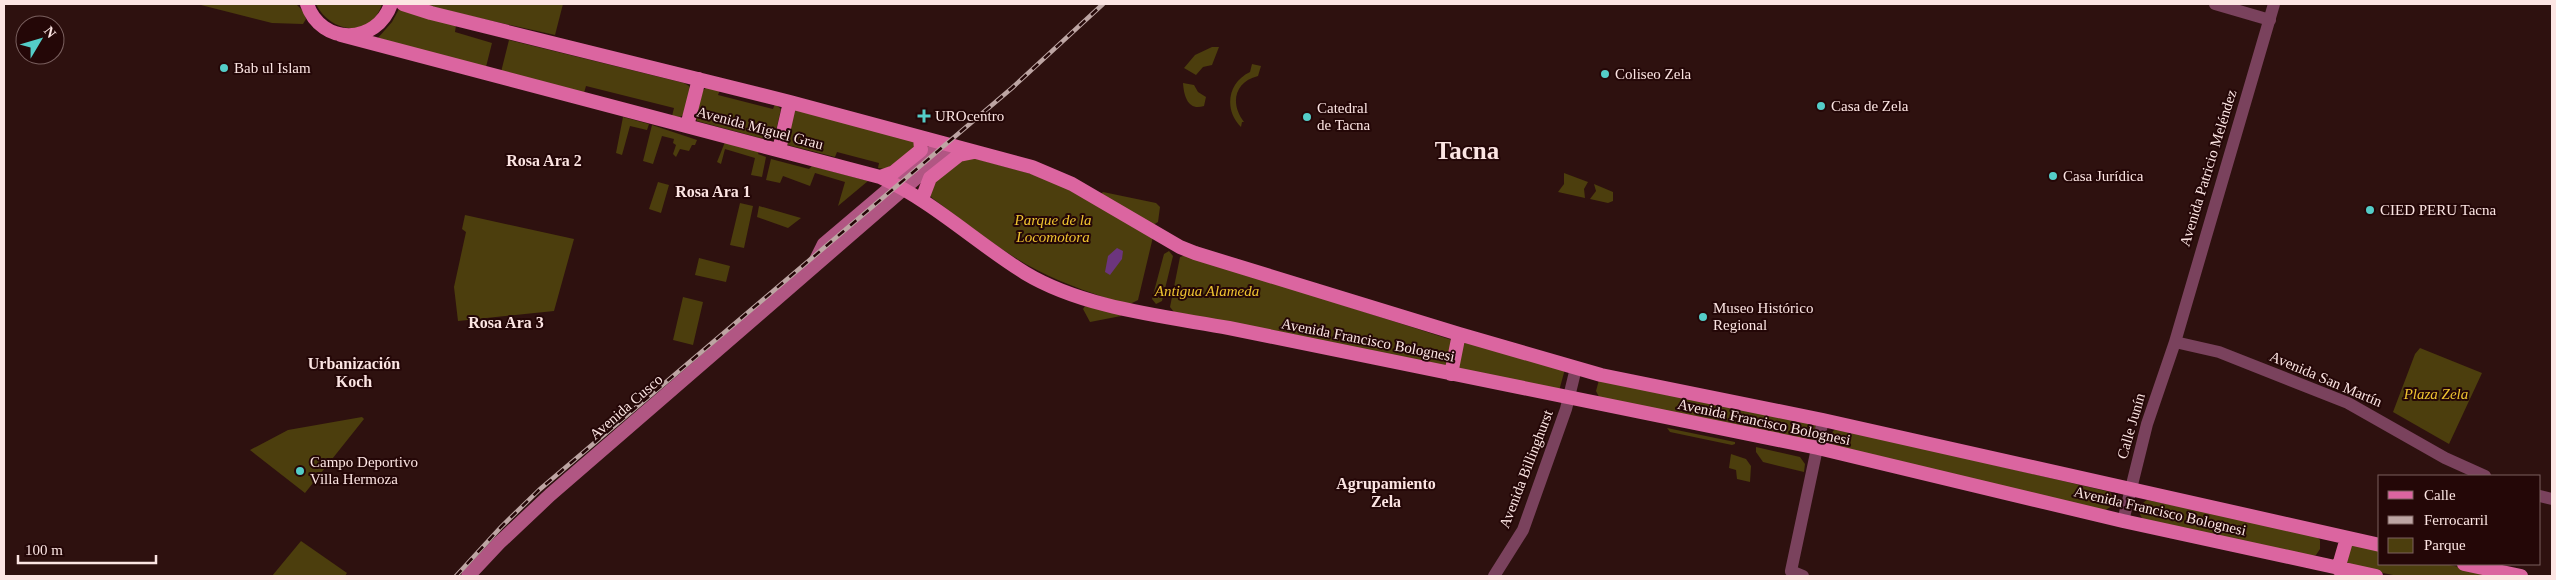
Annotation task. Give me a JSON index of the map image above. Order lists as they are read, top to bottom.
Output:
{
  "streets": {
    "main road": ["Avenida Miguel Grau", "Avenida Francisco Bolognesi", "Avenida Cusco"],
    "street": [
      "Avenida Patricio Meléndez",
      "Avenida San Martín",
      "Calle Junín",
      "Avenida Billinghurst"
    ]
  },
  "crossings": [
    ["Avenida Miguel Grau", "Avenida Francisco Bolognesi"],
    ["Avenida Miguel Grau", "Avenida Cusco"],
    ["Avenida Patricio Meléndez", "Avenida San Martín"],
    ["Avenida Patricio Meléndez", "Calle Junín"],
    ["Avenida Francisco Bolognesi", "Calle Junín"],
    ["Avenida Francisco Bolognesi", "Avenida Billinghurst"],
    ["Avenida San Martín", "Calle Junín"]
  ],
  "districts": [
    "Tacna",
    "Rosa Ara 2",
    "Rosa Ara 1",
    "Rosa Ara 3",
    "Urbanización Koch",
    "Agrupamiento Zela"
  ],
  "parks": ["Parque de la Locomotora", "Antigua Alameda", "Plaza Zela"],
  "places": {
    "other": [
      "Bab ul Islam",
      "Coliseo Zela",
      "Casa de Zela",
      "Catedral de Tacna",
      "Casa Jurídica",
      "CIED PERU Tacna",
      "Museo Histórico Regional",
      "Campo Deportivo Villa Hermoza"
    ],
    "health": ["UROcentro"]
  },
  "legend": ["Calle", "Ferrocarril", "Parque"],
  "scale_bar": "100 m",
  "north": "top right"
}
